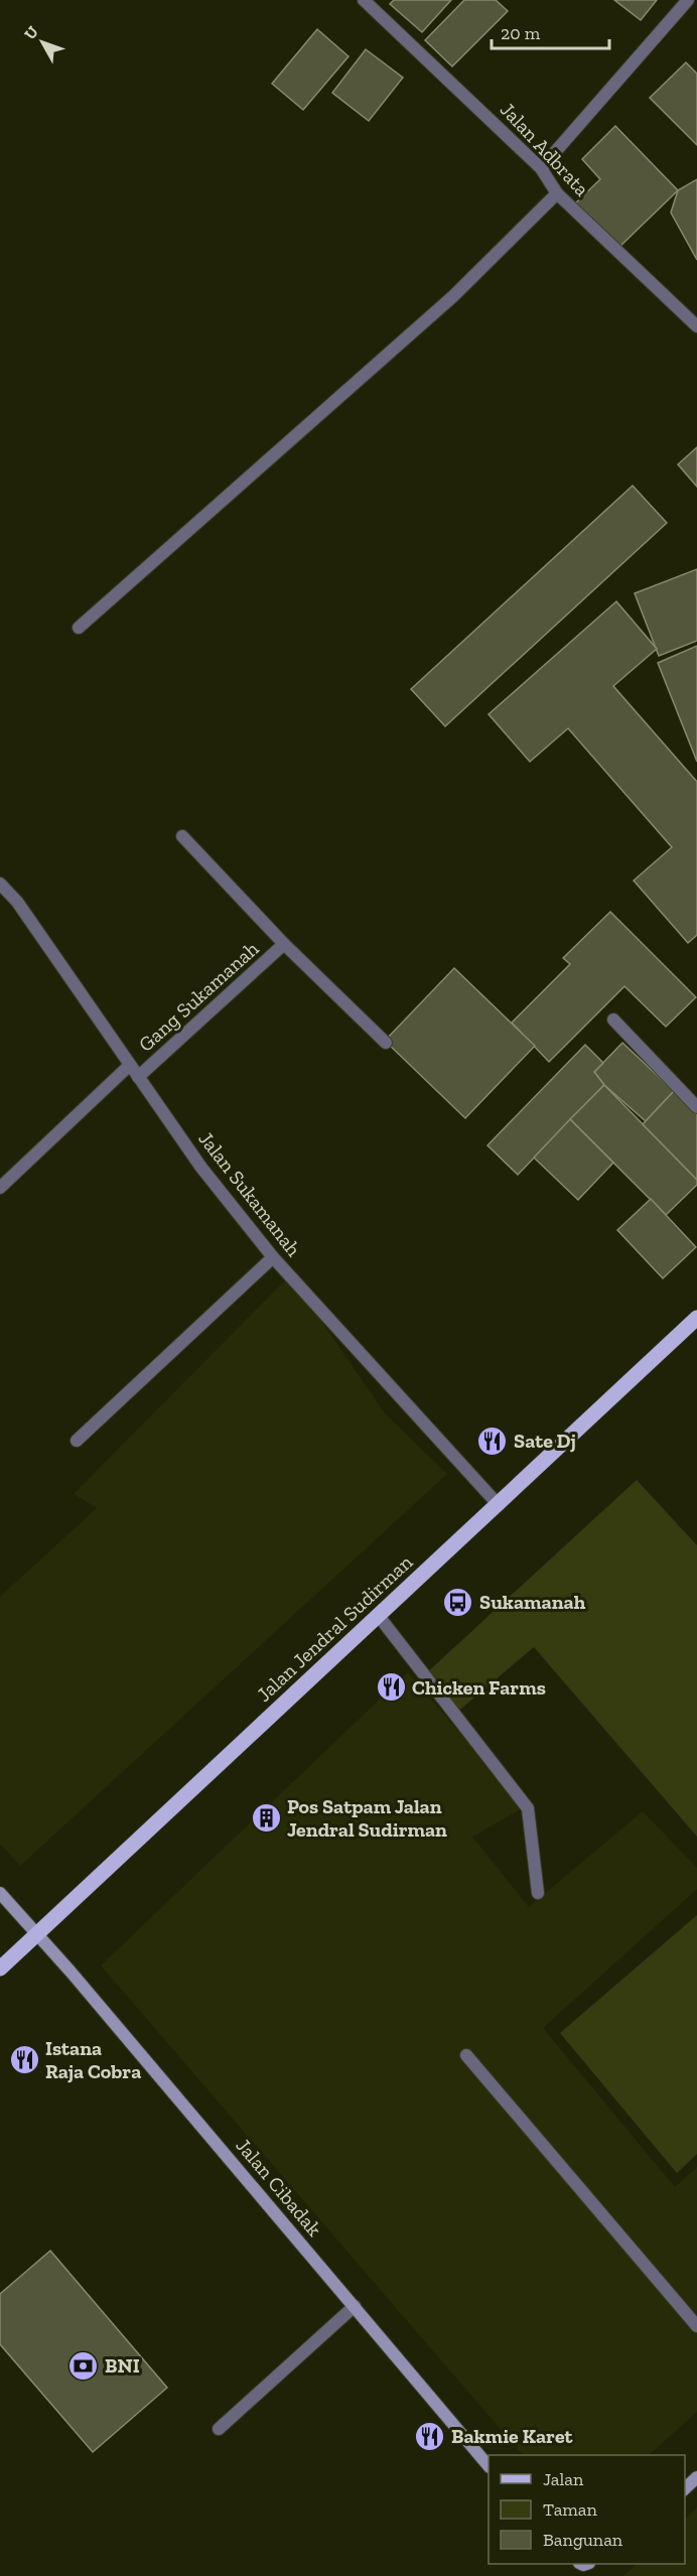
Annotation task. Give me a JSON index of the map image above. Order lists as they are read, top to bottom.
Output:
{
  "streets": {
    "main road": ["Jalan Jendral Sudirman", "Jalan Cibadak"],
    "street": ["Jalan Adbrata", "Gang Sukamanah", "Jalan Sukamanah"]
  },
  "crossings": [
    ["Gang Sukamanah", "Jalan Sukamanah"],
    ["Jalan Sukamanah", "Jalan Jendral Sudirman"],
    ["Jalan Jendral Sudirman", "Jalan Cibadak"]
  ],
  "places": {
    "restaurant": [
      "Sate Dj",
      "Chicken Farms",
      "Istana Raja Cobra",
      "Bakmie Karet"
    ],
    "bus stop": ["Sukamanah"],
    "building": ["Pos Satpam Jalan Jendral Sudirman"],
    "bank": ["BNI"]
  },
  "legend": ["Jalan", "Taman", "Bangunan"],
  "scale_bar": "20 m",
  "north": "top left"
}
